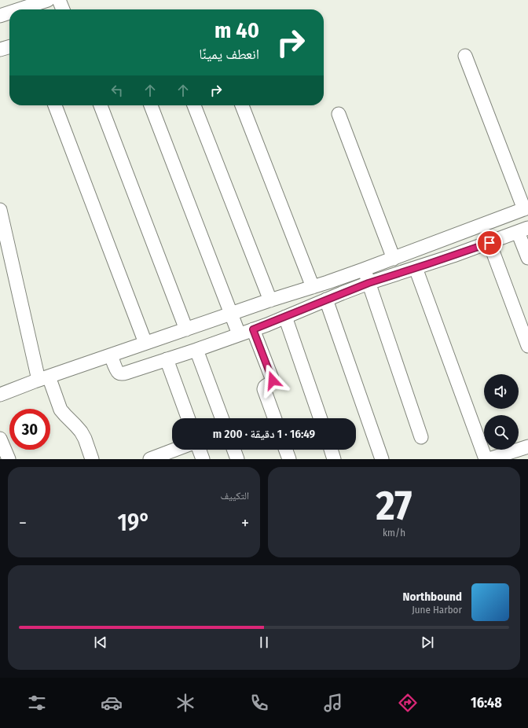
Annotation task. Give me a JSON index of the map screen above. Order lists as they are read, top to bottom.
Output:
{
  "page": {
    "turn": ["40 m", "انعطف يمينًا"],
    "limit": "30",
    "trip": "16:49 · 1 دقيقة · 200 m",
    "tile": [
      ["27", "km/h"],
      "التكييف"
    ],
    "heat": ["−", "19°", "+"],
    "song": ["Northbound", "June Harbor"],
    "tabs": "16:48"
  }
}
